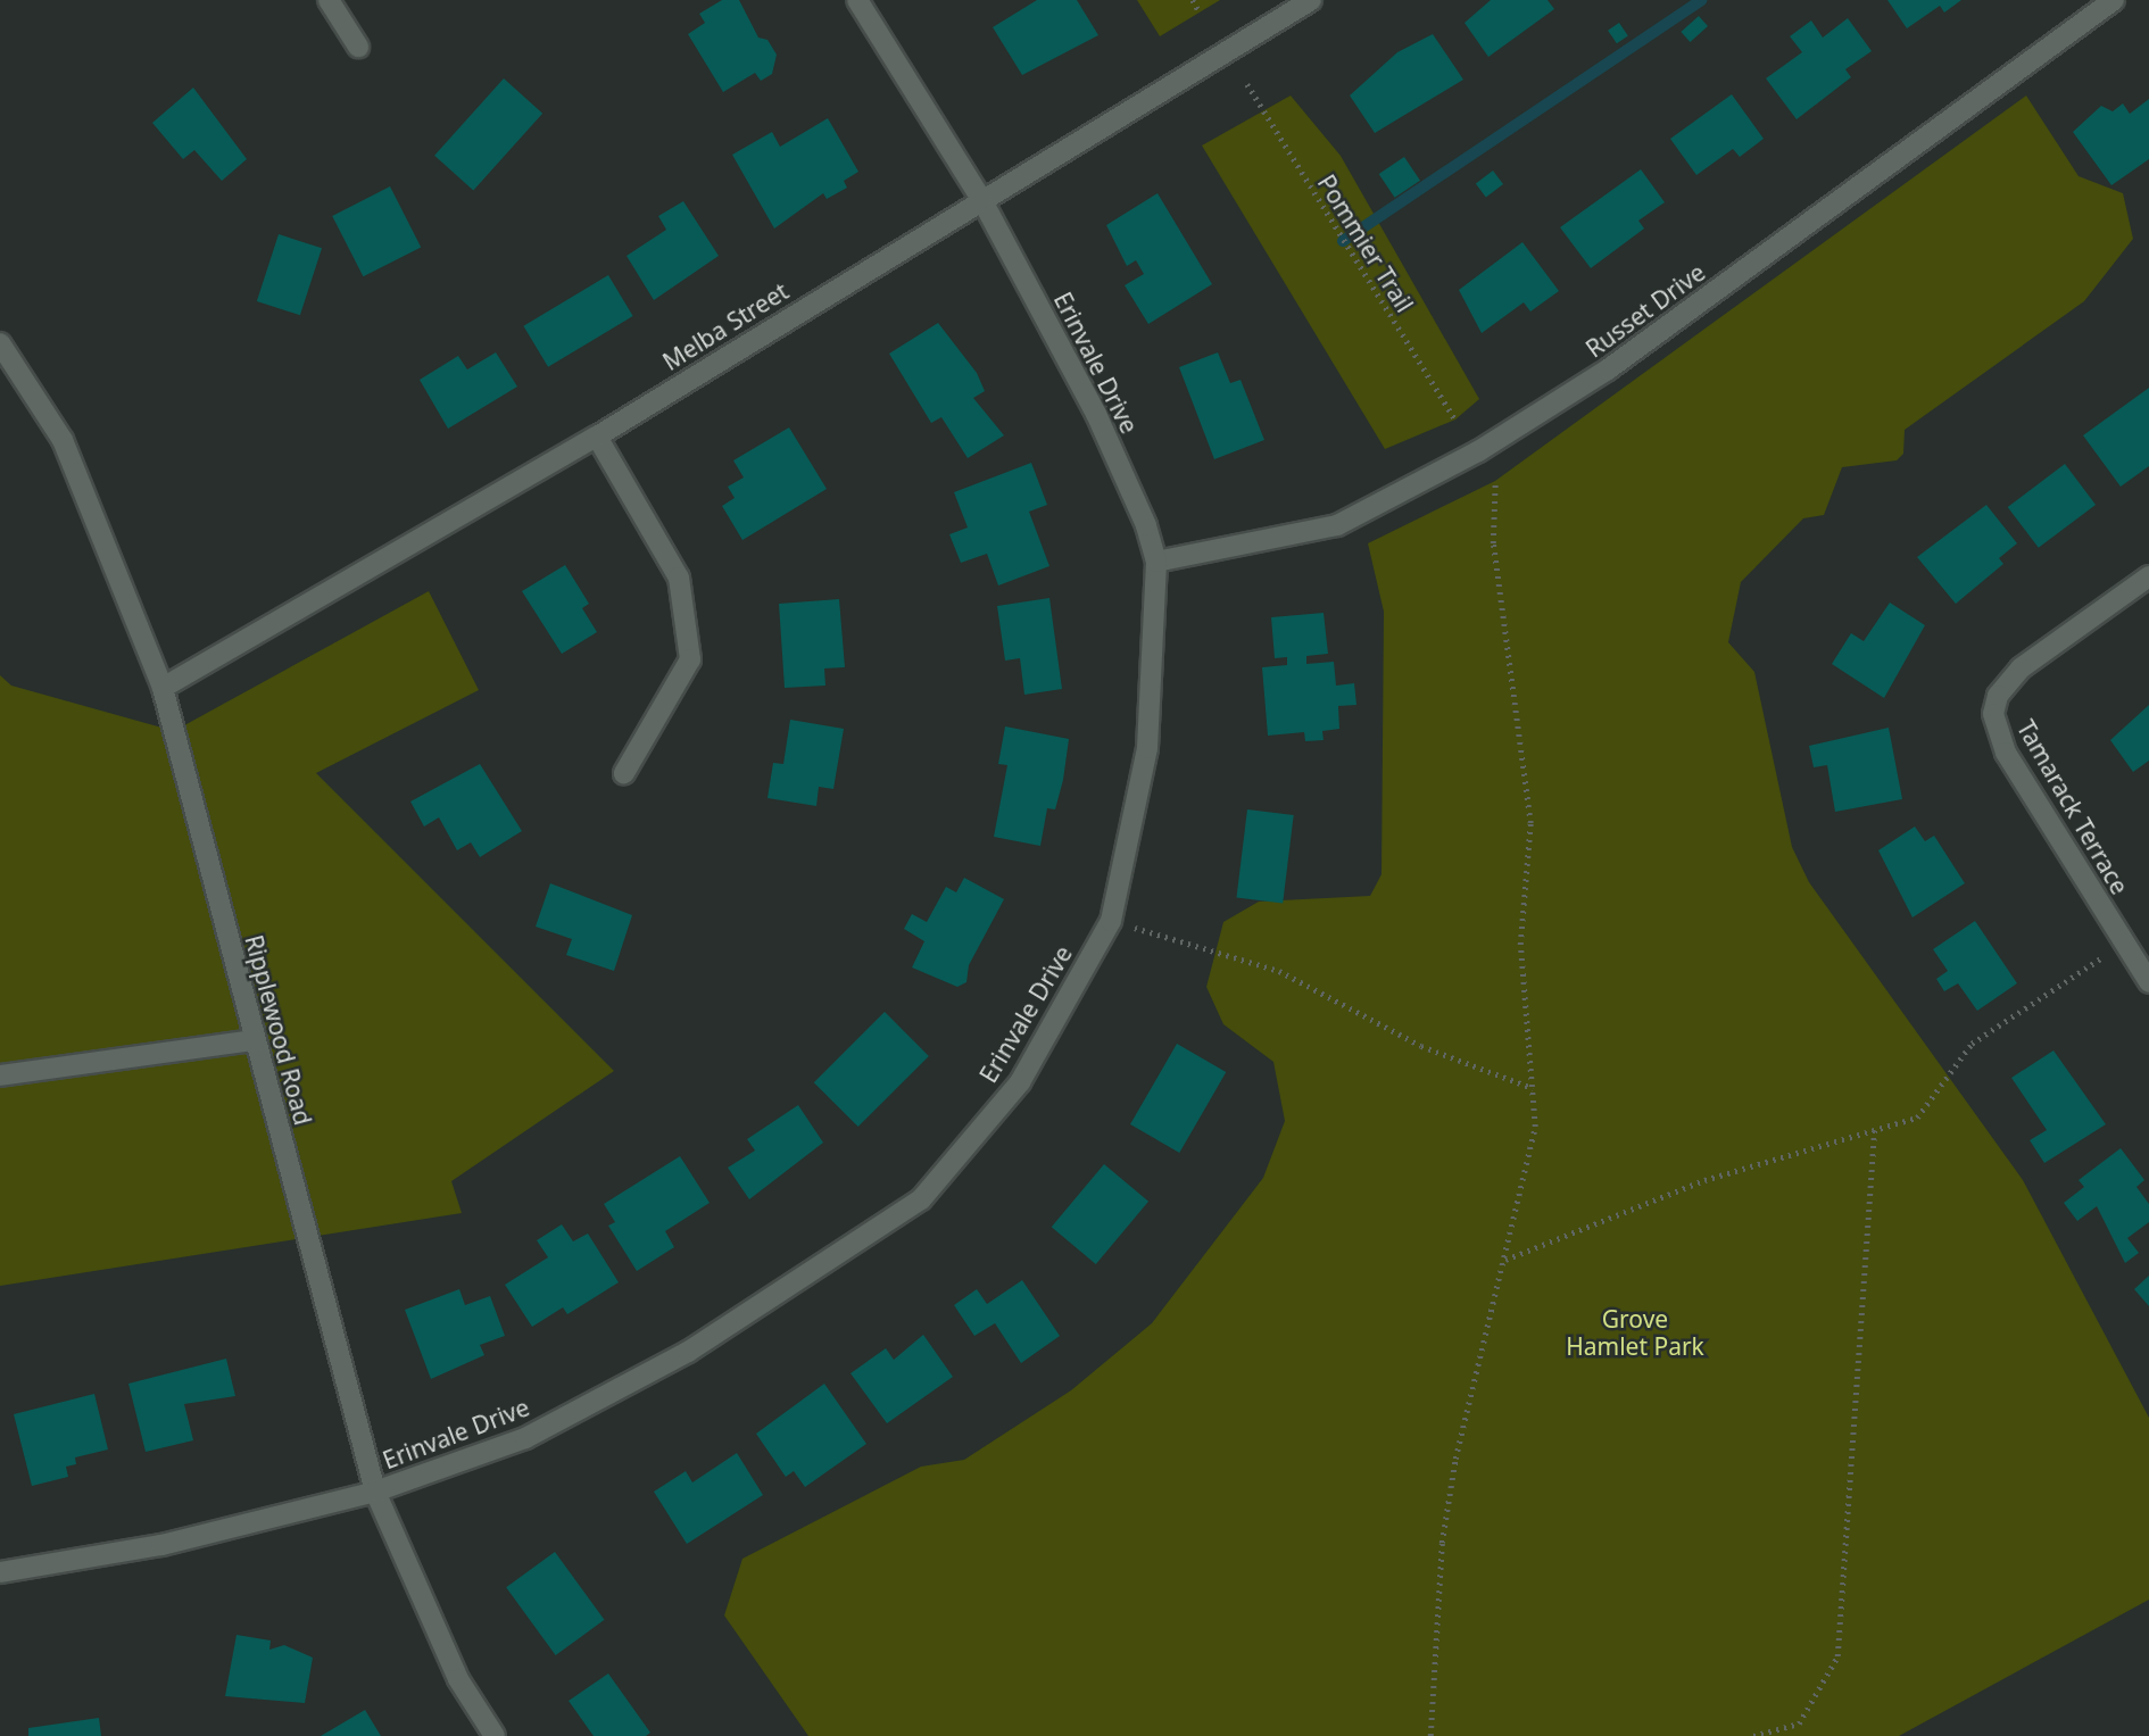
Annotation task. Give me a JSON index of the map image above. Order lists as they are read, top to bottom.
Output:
{
  "streets": {
    "street": [
      "Russet Drive",
      "Melba Street",
      "Erinvale Drive",
      "Tamarack Terrace",
      "Ripplewood Road"
    ],
    "path": ["Pommier Trail"]
  },
  "crossings": [
    ["Russet Drive", "Erinvale Drive"],
    ["Melba Street", "Erinvale Drive"],
    ["Melba Street", "Ripplewood Road"],
    ["Erinvale Drive", "Ripplewood Road"]
  ],
  "parks": ["Grove Hamlet Park"]
}
